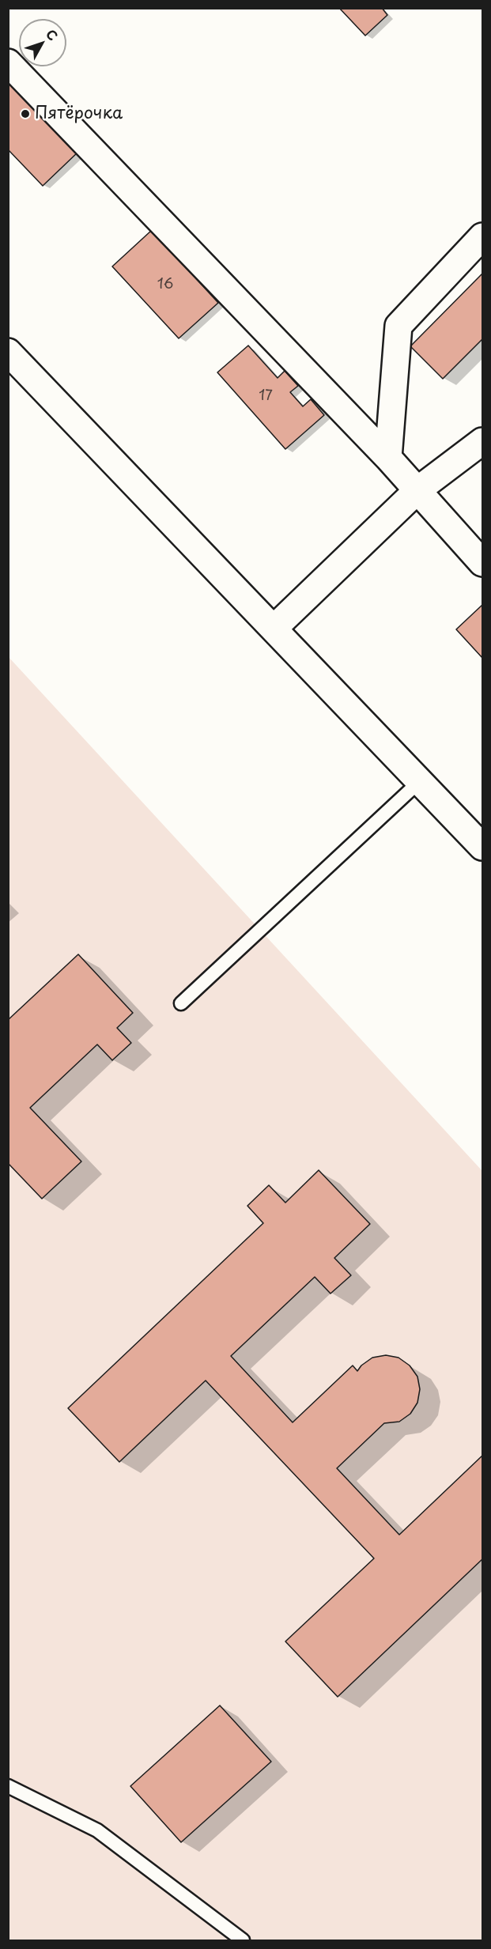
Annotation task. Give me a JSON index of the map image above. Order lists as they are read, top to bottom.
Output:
{
  "places": ["Пятёрочка"],
  "house_numbers": ["16", "17"],
  "north": "top right"
}
